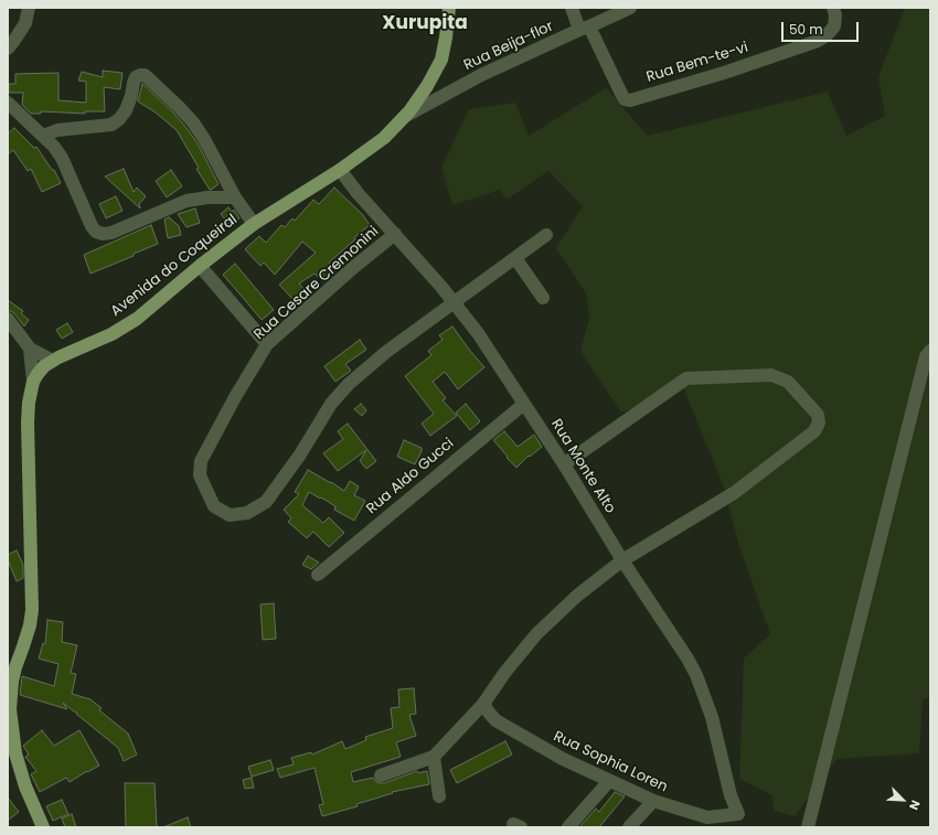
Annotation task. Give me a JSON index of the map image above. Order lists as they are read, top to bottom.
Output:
{
  "streets": {
    "main road": ["Avenida do Coqueiral"],
    "street": [
      "Rua Beija-flor",
      "Rua Bem-te-vi",
      "Rua Cesare Cremonini",
      "Rua Monte Alto",
      "Rua Aldo Gucci",
      "Rua Sophia Loren"
    ]
  },
  "crossings": [
    ["Rua Beija-flor", "Rua Bem-te-vi"],
    ["Rua Beija-flor", "Avenida do Coqueiral"],
    ["Avenida do Coqueiral", "Rua Monte Alto"],
    ["Rua Cesare Cremonini", "Rua Monte Alto"],
    ["Rua Monte Alto", "Rua Aldo Gucci"],
    ["Rua Monte Alto", "Rua Sophia Loren"]
  ],
  "districts": ["Xurupita"],
  "scale_bar": "50 m",
  "north": "bottom right"
}
